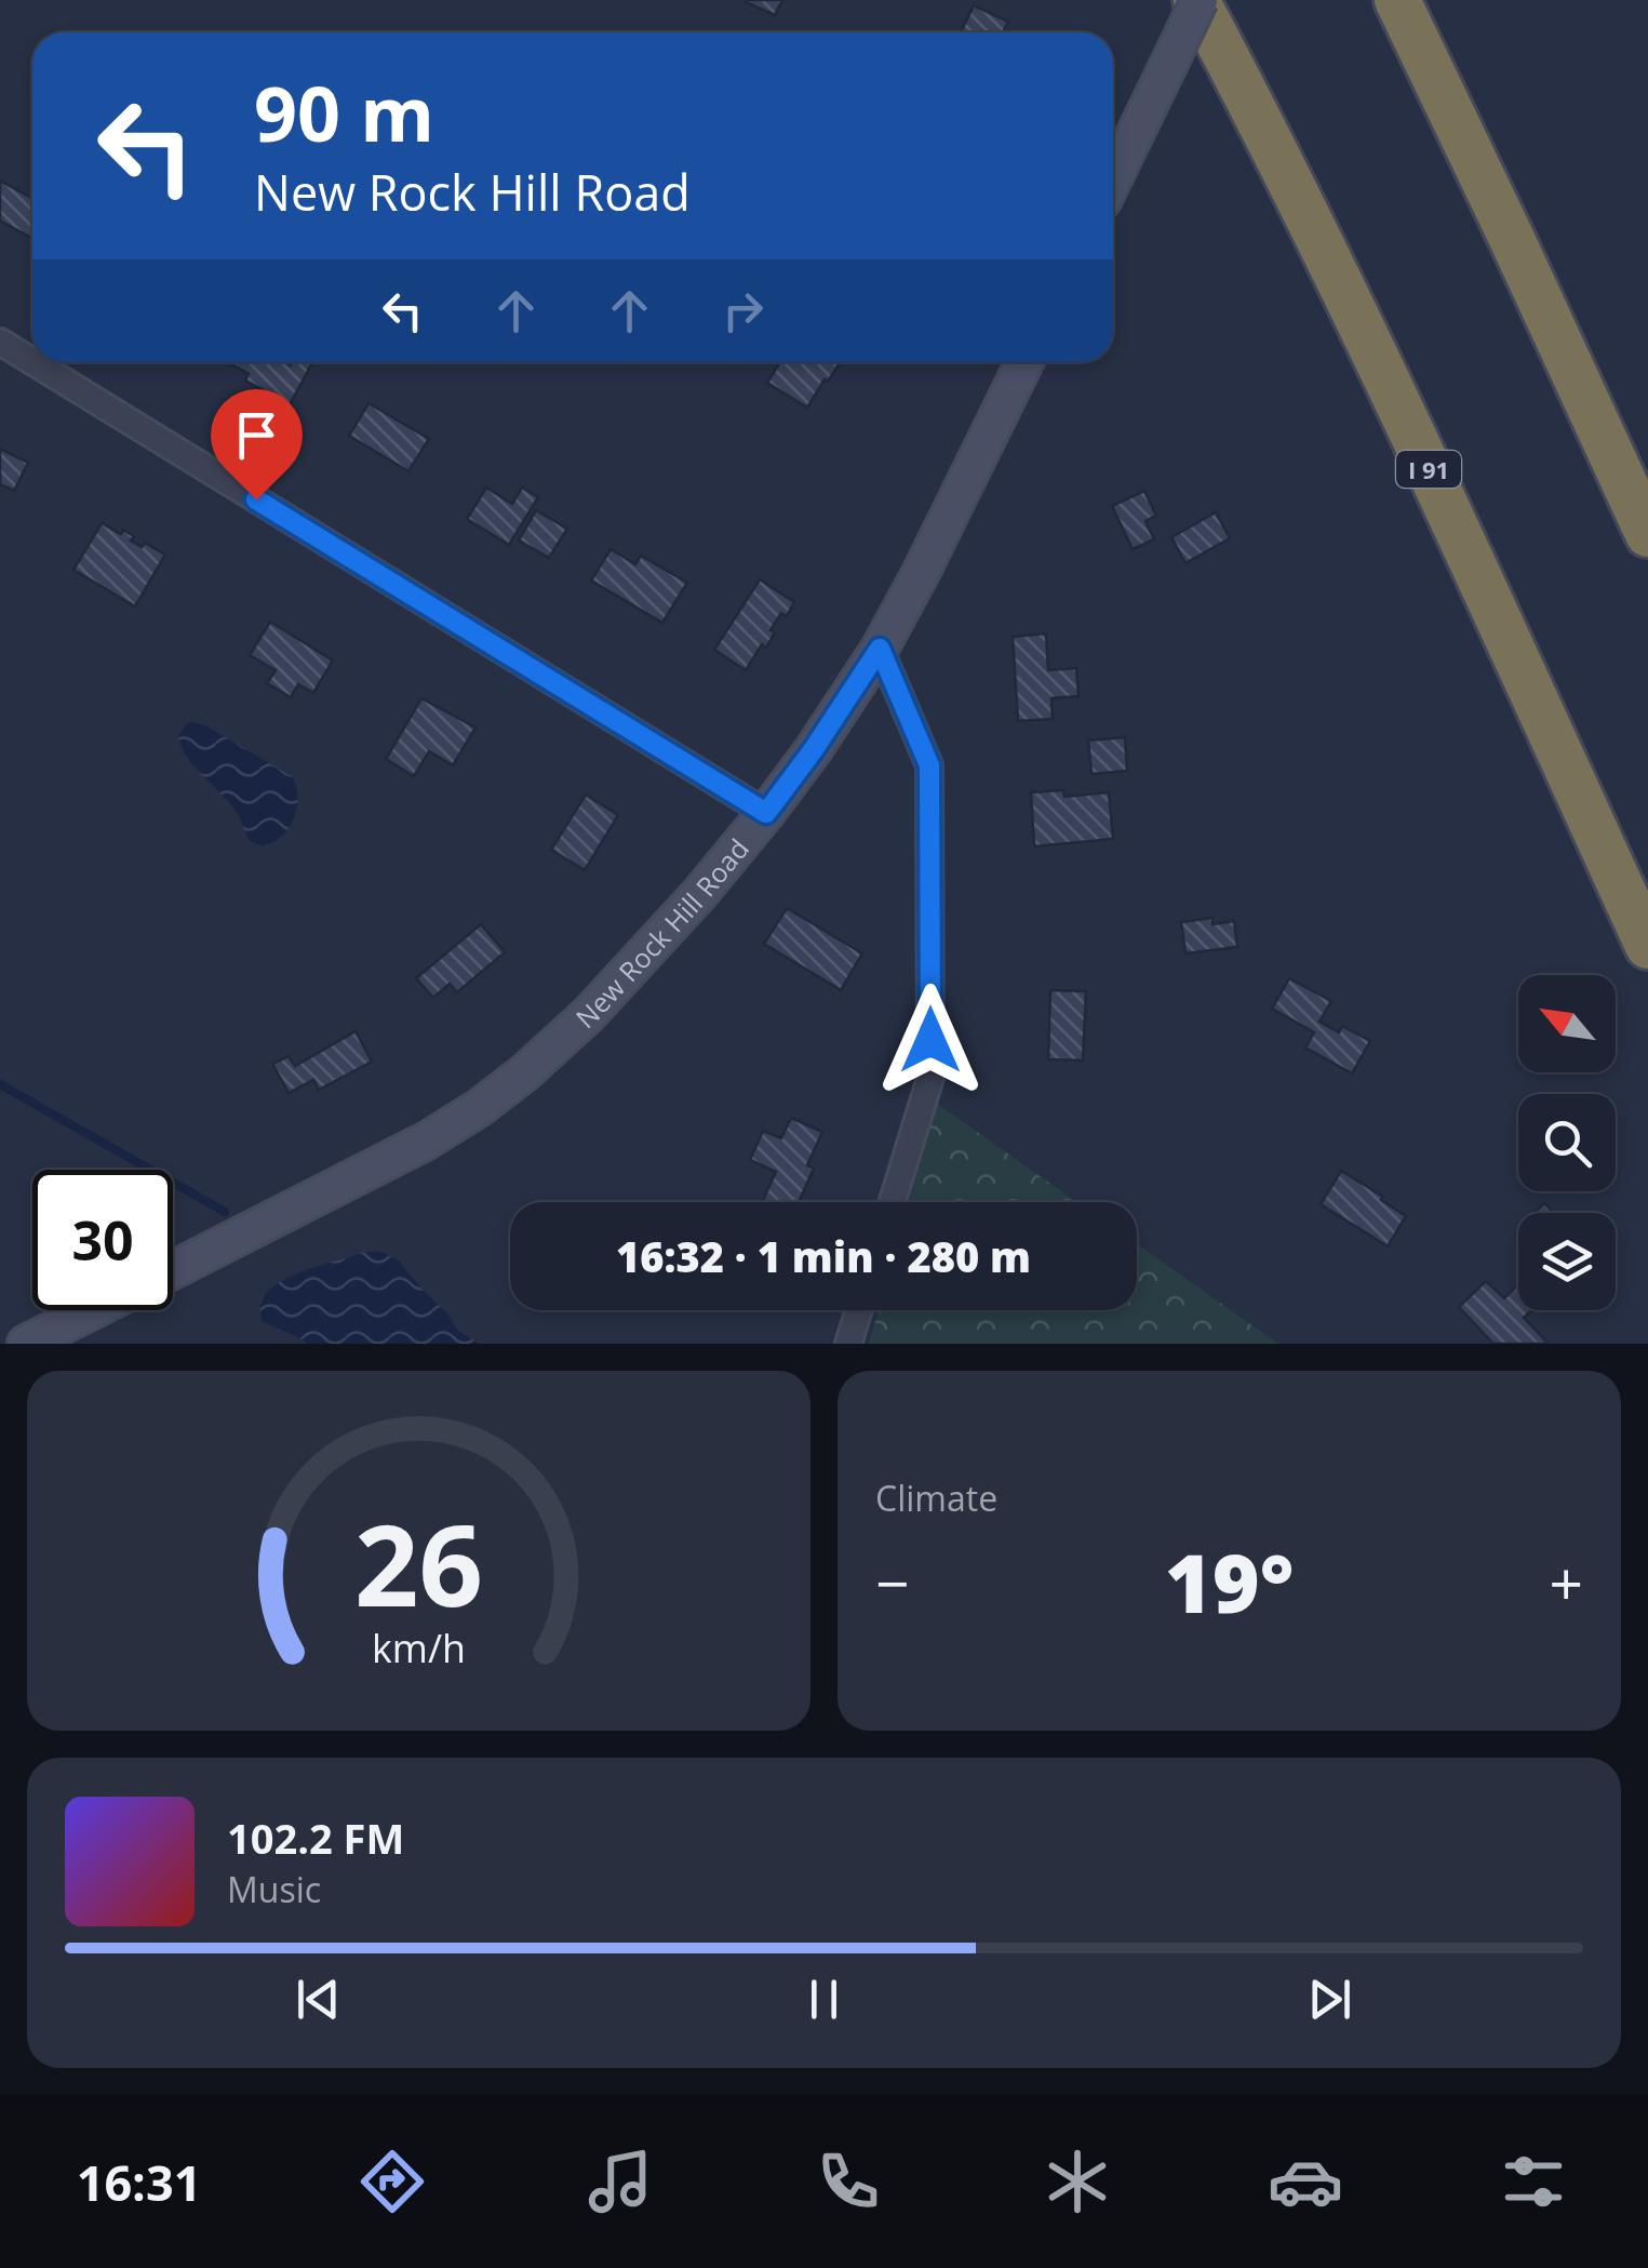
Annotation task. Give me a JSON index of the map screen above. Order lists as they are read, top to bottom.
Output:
{
  "streets": {
    "highway": ["I 91"],
    "main road": ["New Rock Hill Road"]
  },
  "north": "top left",
  "page": {
    "turn": ["90 m", "New Rock Hill Road"],
    "limit": "30",
    "trip": "16:32 · 1 min · 280 m",
    "tile": "Climate",
    "heat": ["−", "19°", "+"],
    "song": ["102.2 FM", "Music"],
    "tabs": "16:31",
    "gauge": ["26", "km/h"]
  }
}
